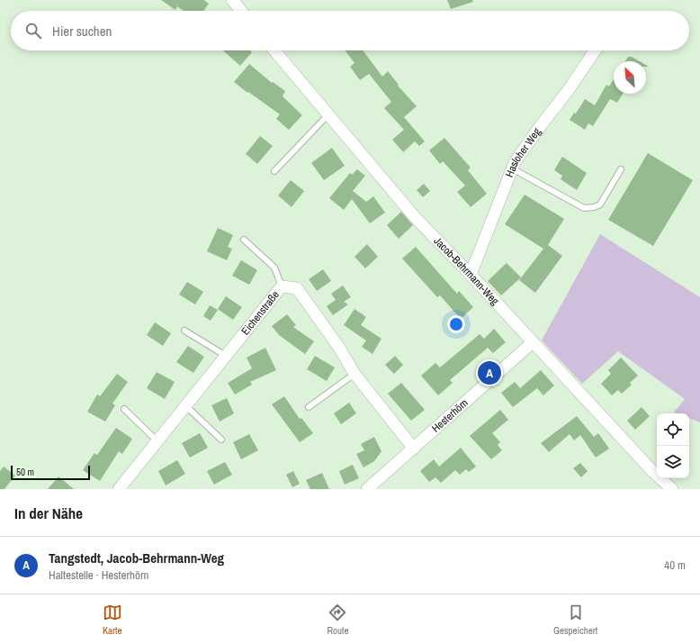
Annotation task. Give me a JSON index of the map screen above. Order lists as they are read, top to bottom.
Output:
{
  "streets": {
    "street": [
      "Hasloher Weg",
      "Jacob-Behrmann-Weg",
      "Eichenstraße",
      "Hesterhörn"
    ]
  },
  "crossings": [
    ["Hasloher Weg", "Jacob-Behrmann-Weg"],
    ["Jacob-Behrmann-Weg", "Hesterhörn"],
    ["Eichenstraße", "Hesterhörn"]
  ],
  "scale_bar": "50 m",
  "north": "top left",
  "page": {
    "search": "Hier suchen",
    "pins": "A",
    "scale": "50 m",
    "heading": "In der Nähe",
    "list": [
      {
        "mark": "A",
        "name": "Tangstedt, Jacob-Behrmann-Weg",
        "note": "Haltestelle · Hesterhörn",
        "value": "40 m"
      }
    ],
    "nav": ["Karte", "Route", "Gespeichert"]
  }
}
